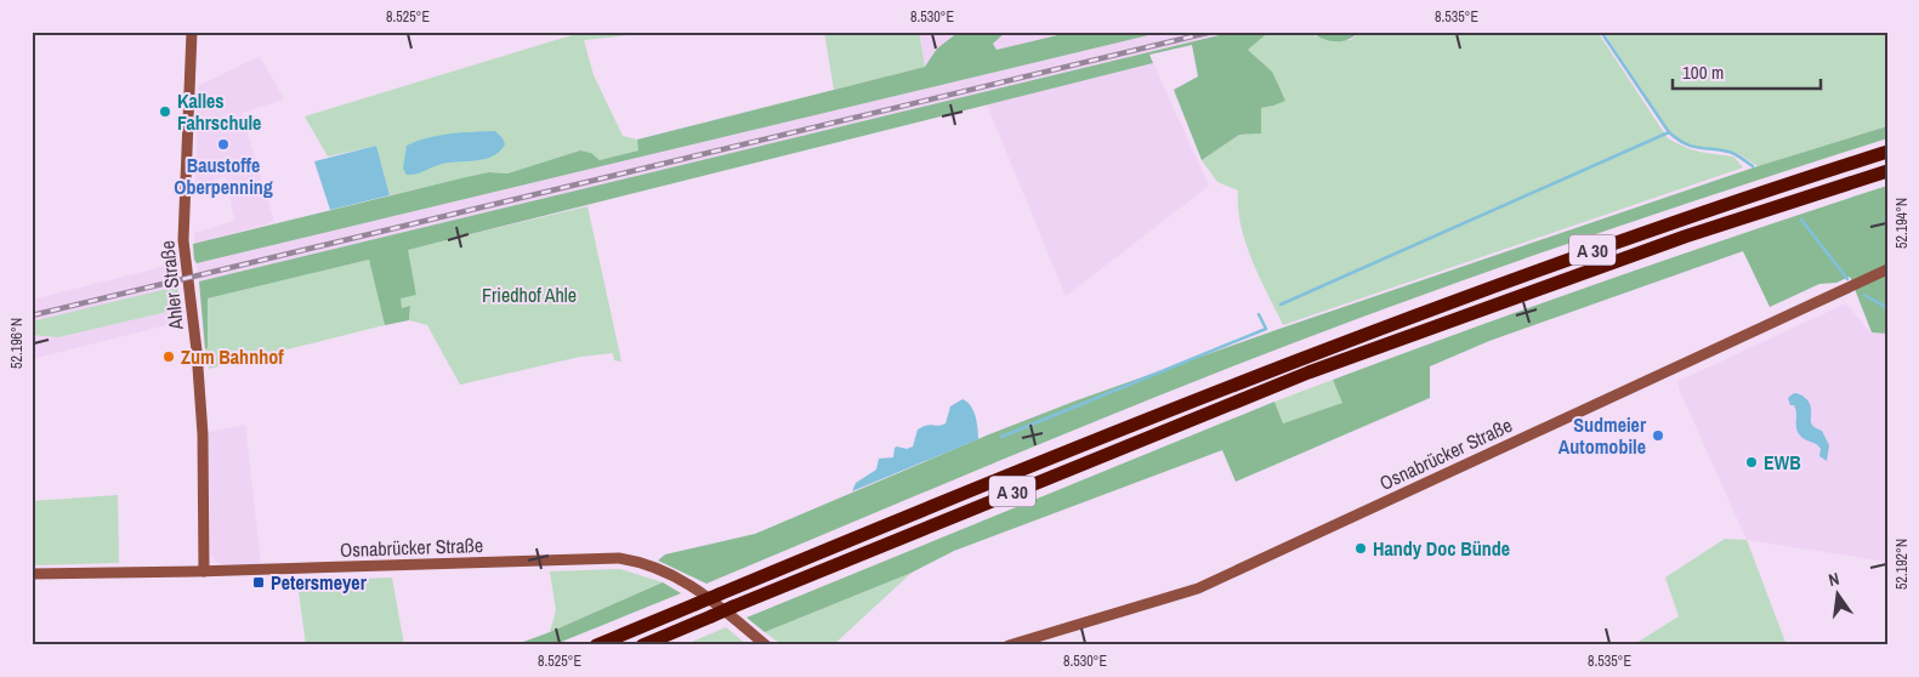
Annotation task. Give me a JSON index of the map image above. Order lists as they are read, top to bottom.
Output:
{
  "streets": {
    "highway": ["A 30"],
    "main road": ["Ahler Straße", "Osnabrücker Straße"]
  },
  "crossings": [
    ["Ahler Straße", "Osnabrücker Straße"]
  ],
  "parks": ["Friedhof Ahle"],
  "places": {
    "other": [
      "Kalles Fahrschule",
      "Baustoffe Oberpenning",
      "Zum Bahnhof",
      "Sudmeier Automobile",
      "EWB",
      "Handy Doc Bünde"
    ],
    "transit": ["Petersmeyer"]
  },
  "scale_bar": "100 m",
  "north": "top",
  "coordinates": [
    "8.525°E",
    "8.530°E",
    "8.535°E",
    "52.194°N",
    "52.196°N",
    "52.192°N"
  ]
}
